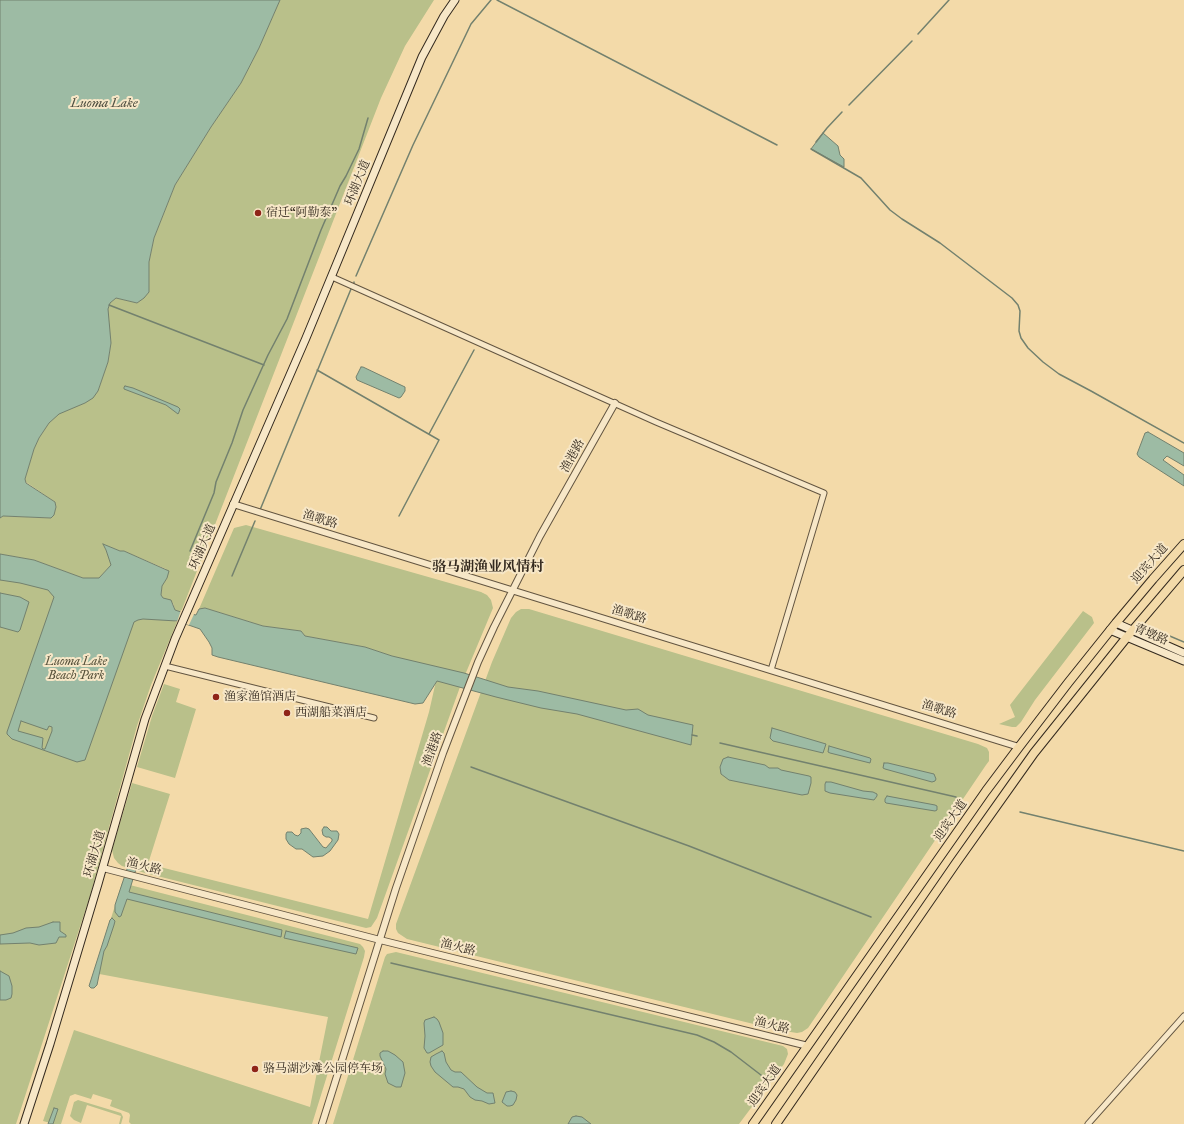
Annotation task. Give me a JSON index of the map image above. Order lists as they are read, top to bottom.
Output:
{
  "streets": {
    "highway": ["迎宾大道"],
    "main road": ["环湖大道", "青墩路"],
    "street": ["渔港路", "渔歌路", "渔火路"]
  },
  "crossings": [
    ["环湖大道", "渔歌路"],
    ["环湖大道", "渔火路"],
    ["渔港路", "渔歌路"],
    ["渔港路", "渔火路"],
    ["渔歌路", "迎宾大道"],
    ["迎宾大道", "青墩路"],
    ["迎宾大道", "渔火路"]
  ],
  "districts": ["骆马湖渔业风情村"],
  "water": ["Luoma Lake"],
  "parks": ["Luoma Lake Beach Park"],
  "places": [
    "宿迁“阿勒泰”",
    "渔家渔馆酒店",
    "西湖船菜酒店",
    "骆马湖沙滩公园停车场"
  ]
}
